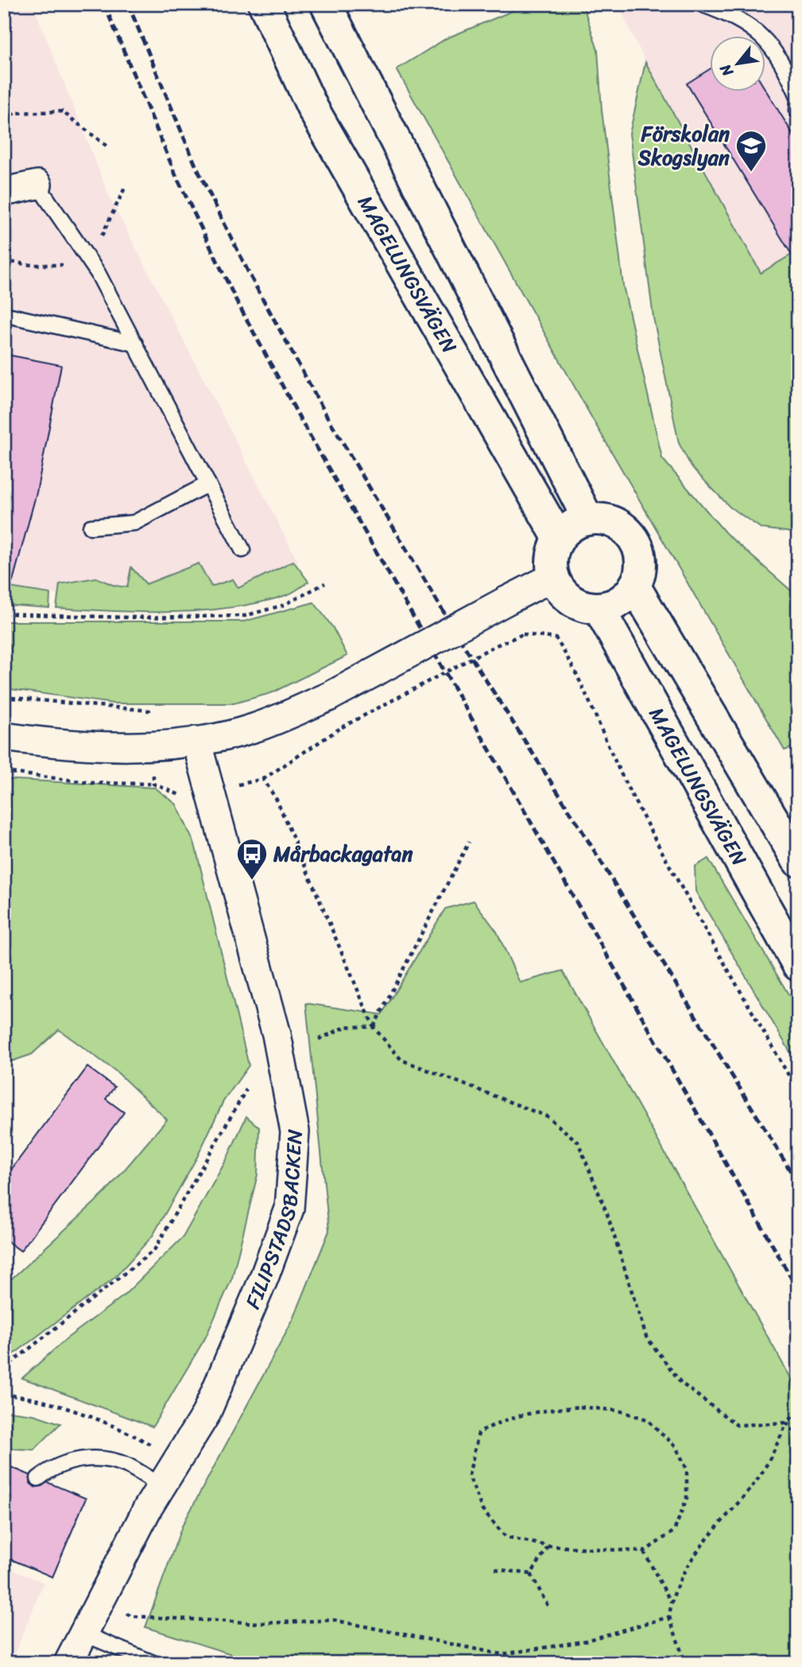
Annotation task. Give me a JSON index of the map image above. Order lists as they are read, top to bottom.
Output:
{
  "streets": {
    "main road": ["MAGELUNGSVÄGEN"],
    "street": ["FILIPSTADSBACKEN"]
  },
  "places": {
    "school or university": ["Förskolan Skogslyan"],
    "bus stop": ["Mårbackagatan"]
  },
  "north": "bottom left"
}
